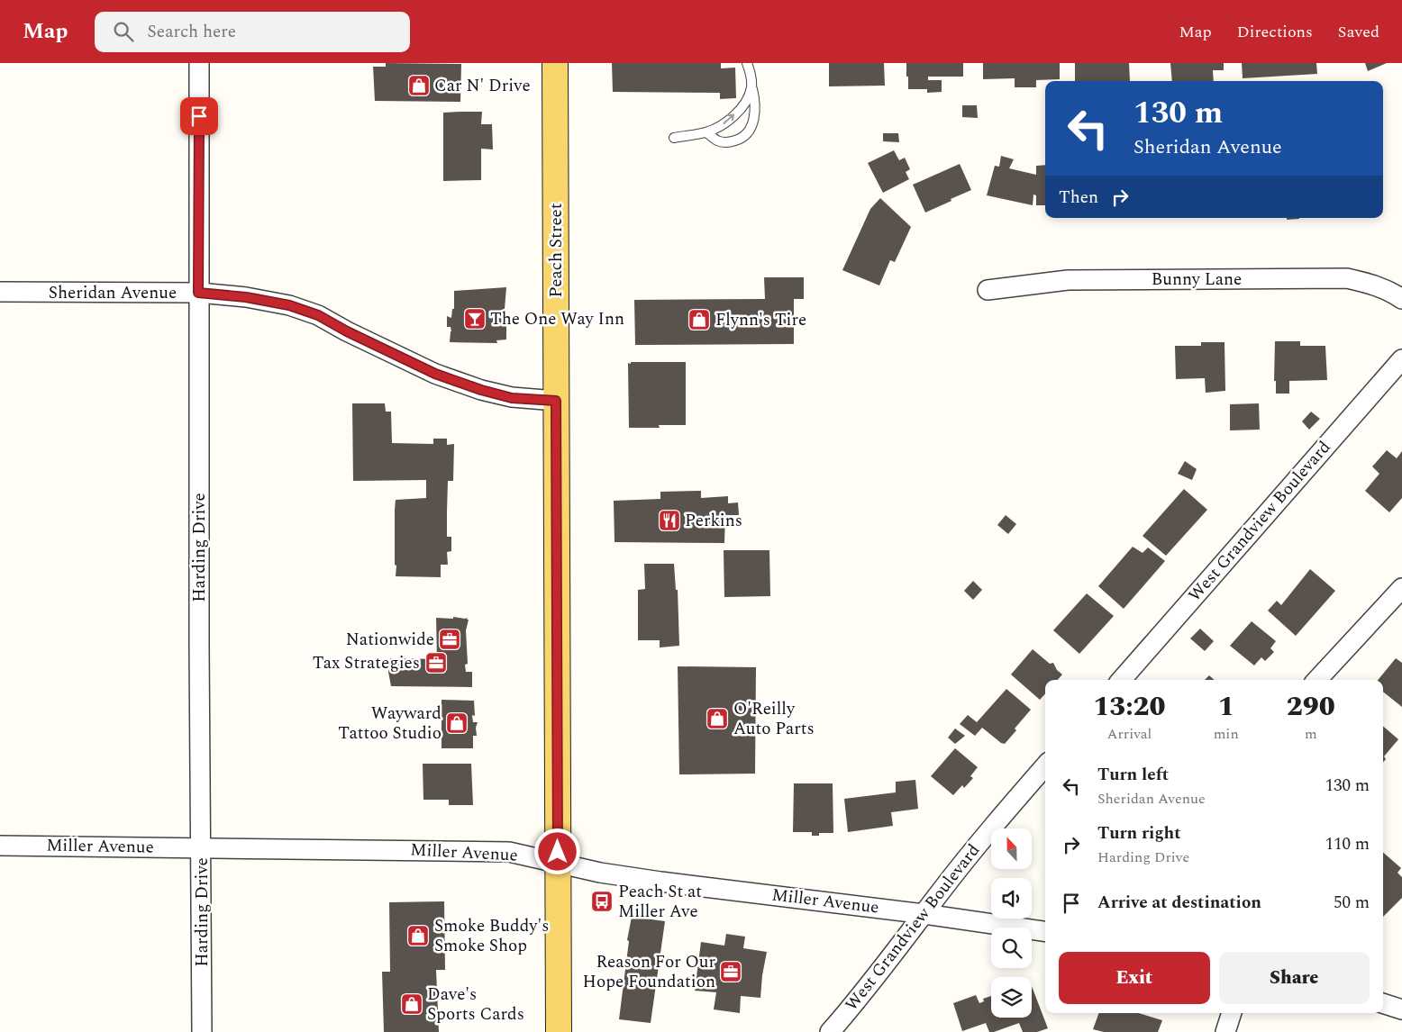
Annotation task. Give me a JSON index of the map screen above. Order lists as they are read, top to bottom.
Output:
{
  "streets": {
    "main road": ["Peach Street"],
    "street": [
      "Bunny Lane",
      "Sheridan Avenue",
      "West Grandview Boulevard",
      "Harding Drive",
      "Miller Avenue"
    ]
  },
  "crossings": [
    ["Peach Street", "Sheridan Avenue"],
    ["Peach Street", "Miller Avenue"],
    ["Sheridan Avenue", "Harding Drive"],
    ["West Grandview Boulevard", "Miller Avenue"],
    ["Harding Drive", "Miller Avenue"]
  ],
  "places": {
    "shop": [
      "Car N' Drive",
      "Flynn's Tire",
      "O'Reilly Auto Parts",
      "Wayward Tattoo Studio",
      "Smoke Buddy's Smoke Shop",
      "Dave's Sports Cards"
    ],
    "bar": ["The One Way Inn"],
    "restaurant": ["Perkins"],
    "office": ["Nationwide", "Tax Strategies", "Reason For Our Hope Foundation"],
    "bus stop": ["Peach St at Miller Ave"]
  },
  "north": "top",
  "page": {
    "header": "Map",
    "search": "Search here",
    "nav": ["Map", "Directions", "Saved"],
    "turn": ["130 m", "Sheridan Avenue"],
    "then": "Then",
    "eta": [
      "13:20",
      "Arrival",
      "1",
      "min",
      "290",
      "m"
    ],
    "list": [
      {
        "name": "Turn left",
        "note": "Sheridan Avenue",
        "value": "130 m"
      },
      {
        "name": "Turn right",
        "note": "Harding Drive",
        "value": "110 m"
      },
      {
        "name": "Arrive at destination",
        "value": "50 m"
      }
    ],
    "buttons": ["Exit", "Share"]
  }
}
